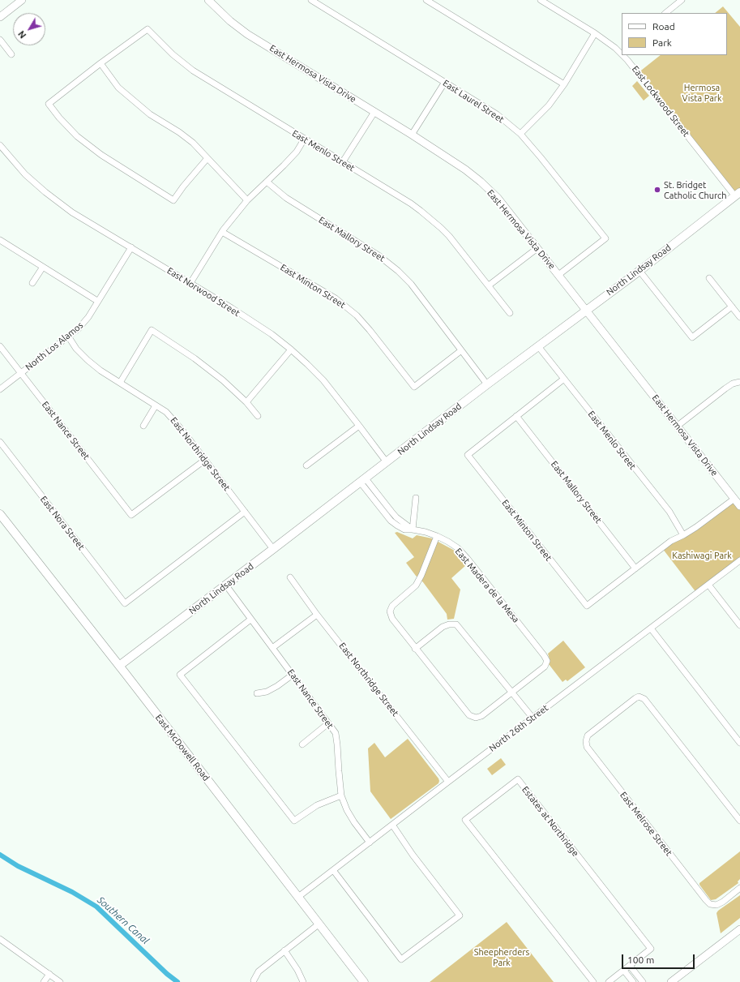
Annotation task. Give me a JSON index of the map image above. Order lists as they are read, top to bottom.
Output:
{
  "streets": {
    "main road": ["North Lindsay Road", "East McDowell Road"],
    "street": [
      "East Hermosa Vista Drive",
      "East Laurel Street",
      "East Lockwood Street",
      "East Menlo Street",
      "East Mallory Street",
      "East Minton Street",
      "East Norwood Street",
      "North Los Alamos",
      "East Nance Street",
      "East Northridge Street",
      "East Nora Street",
      "East Madera de la Mesa",
      "North 26th Street",
      "Estates at Northridge",
      "East Melrose Street"
    ]
  },
  "crossings": [
    ["East Hermosa Vista Drive", "East Laurel Street"],
    ["East Hermosa Vista Drive", "North Lindsay Road"],
    ["East Lockwood Street", "North Lindsay Road"],
    ["East Menlo Street", "North Lindsay Road"],
    ["East Mallory Street", "North Lindsay Road"],
    ["East Mallory Street", "East Minton Street"],
    ["North Lindsay Road", "East Norwood Street"],
    ["North Lindsay Road", "East Nance Street"],
    ["North Lindsay Road", "East Northridge Street"],
    ["North Lindsay Road", "East Madera de la Mesa"],
    ["North Lindsay Road", "East McDowell Road"],
    ["East Norwood Street", "North Los Alamos"],
    ["North Los Alamos", "East Nance Street"],
    ["North Los Alamos", "East Northridge Street"],
    ["East Nance Street", "East Northridge Street"],
    ["East Nance Street", "North 26th Street"],
    ["East Northridge Street", "East Nora Street"],
    ["East Northridge Street", "North 26th Street"],
    ["North 26th Street", "East McDowell Road"]
  ],
  "water": ["Southern Canal"],
  "parks": ["Hermosa Vista Park", "Kashiwagi Park", "Sheepherders Park"],
  "places": ["St. Bridget Catholic Church"],
  "legend": ["Road", "Park"],
  "scale_bar": "100 m",
  "north": "bottom left"
}
